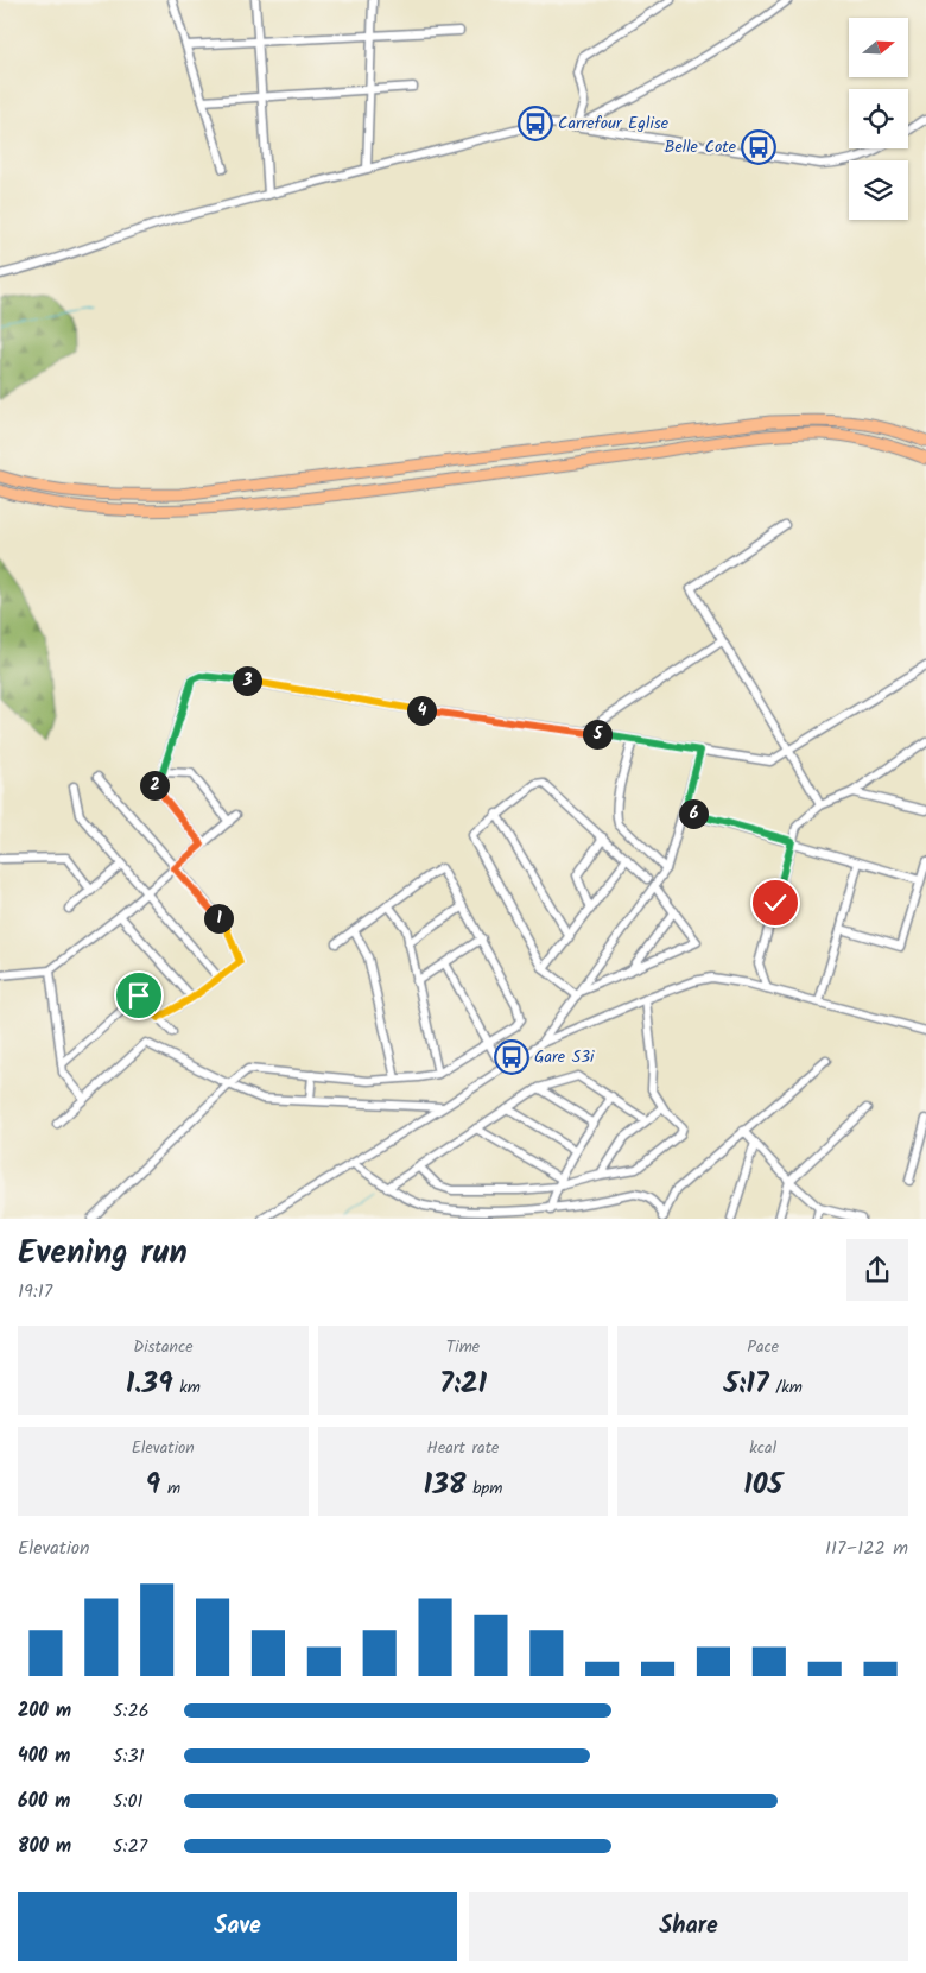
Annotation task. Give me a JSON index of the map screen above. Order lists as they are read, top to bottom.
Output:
{
  "places": {
    "bus stop": ["Carrefour Eglise", "Belle Cote", "Gare S3i"]
  },
  "north": "right",
  "page": {
    "pins": [
      "3",
      "4",
      "5",
      "2",
      "6",
      "1"
    ],
    "heading": ["Evening run", "19:17"],
    "stats": [
      ["Distance", "1.39 km"],
      ["Time", "7:21"],
      ["Pace", "5:17 /km"],
      ["Elevation", "9 m"],
      ["Heart rate", "138 bpm"],
      ["kcal", "105"]
    ],
    "chart": ["Elevation", "117–122 m"],
    "list": [
      {
        "name": "200 m",
        "note": "5:26"
      },
      {
        "name": "400 m",
        "note": "5:31"
      },
      {
        "name": "600 m",
        "note": "5:01"
      },
      {
        "name": "800 m",
        "note": "5:27"
      }
    ],
    "buttons": ["Save", "Share"]
  }
}
